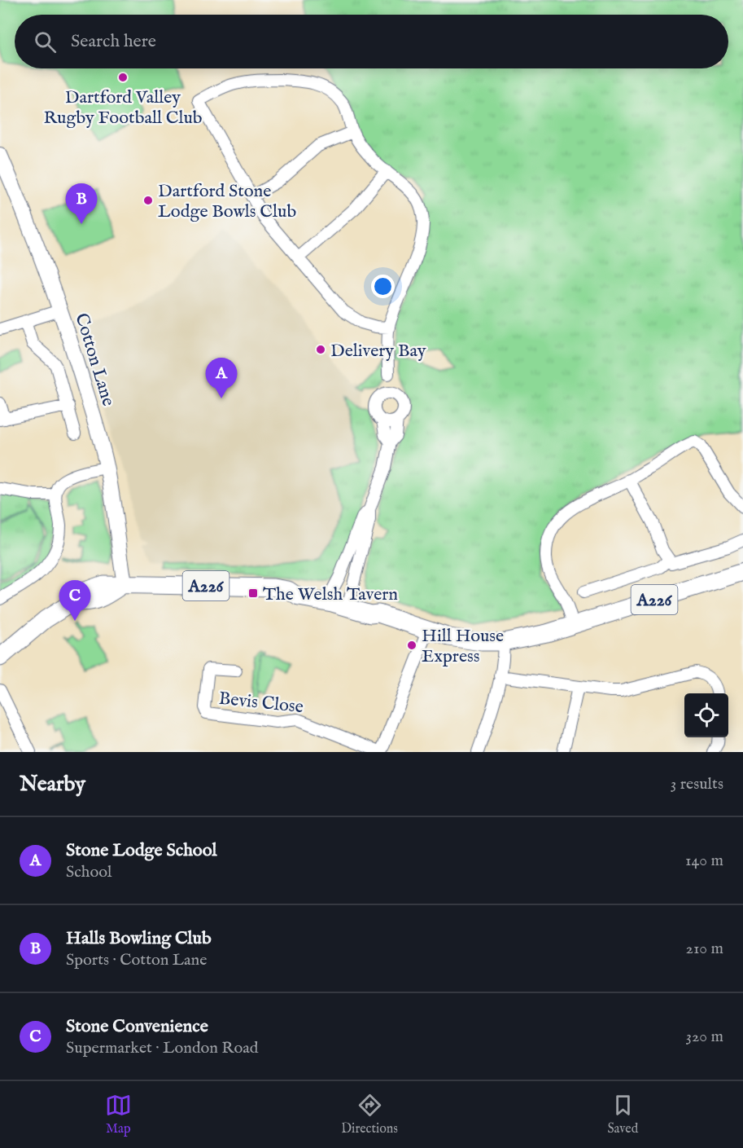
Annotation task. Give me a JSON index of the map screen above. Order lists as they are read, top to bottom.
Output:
{
  "streets": {
    "main road": ["Cotton Lane", "A226"],
    "street": ["Bevis Close"]
  },
  "crossings": [
    ["Cotton Lane", "A226"]
  ],
  "places": {
    "other": [
      "Dartford Valley Rugby Football Club",
      "Dartford Stone Lodge Bowls Club",
      "Delivery Bay",
      "Hill House Express"
    ],
    "transit": ["The Welsh Tavern"]
  },
  "page": {
    "search": "Search here",
    "pins": ["B", "A", "C"],
    "heading": ["Nearby", "3 results"],
    "list": [
      {
        "mark": "A",
        "name": "Stone Lodge School",
        "note": "School",
        "value": "140 m"
      },
      {
        "mark": "B",
        "name": "Halls Bowling Club",
        "note": "Sports · Cotton Lane",
        "value": "210 m"
      },
      {
        "mark": "C",
        "name": "Stone Convenience",
        "note": "Supermarket · London Road",
        "value": "320 m"
      }
    ],
    "nav": ["Map", "Directions", "Saved"]
  }
}
